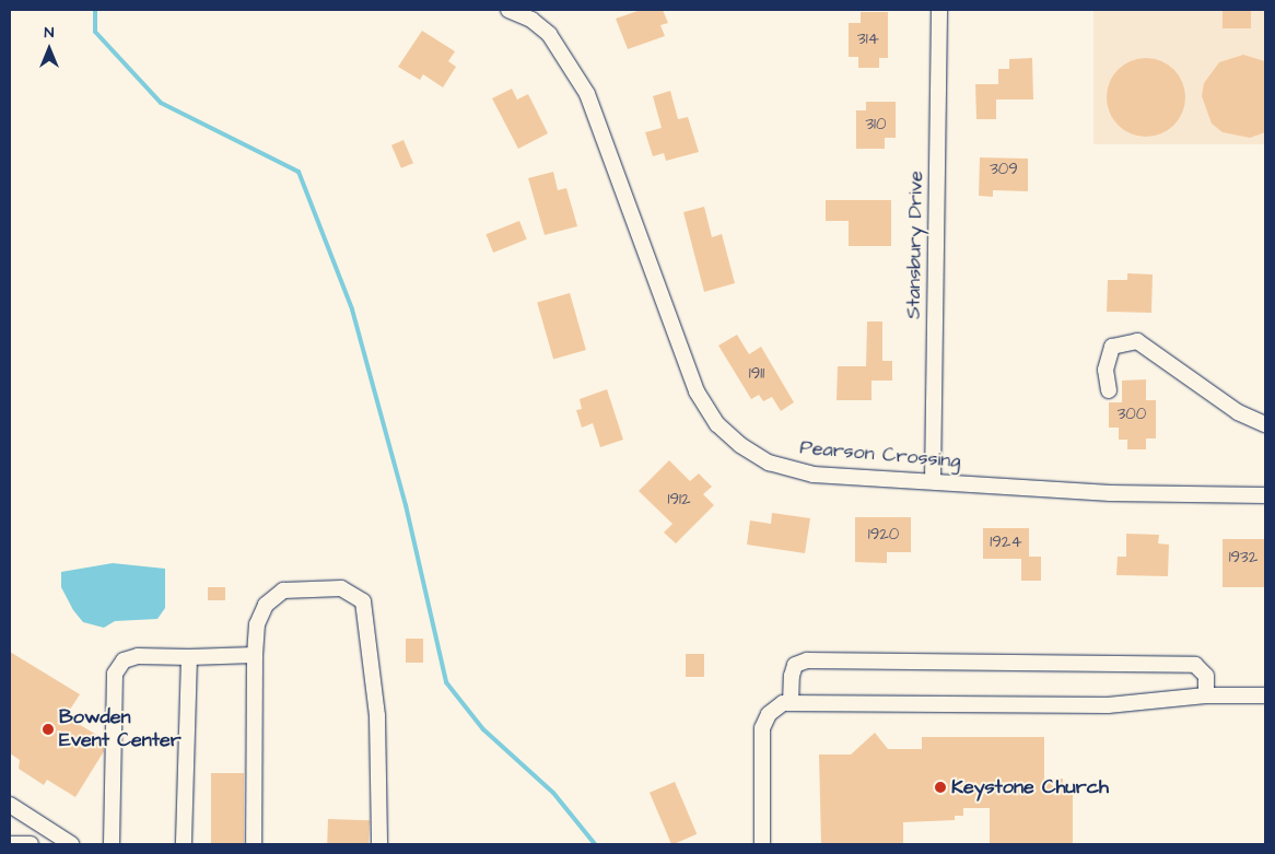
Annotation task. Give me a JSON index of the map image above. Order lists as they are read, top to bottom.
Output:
{
  "streets": {
    "street": ["Stansbury Drive", "Pearson Crossing"]
  },
  "crossings": [
    ["Stansbury Drive", "Pearson Crossing"]
  ],
  "places": ["Bowden Event Center", "Keystone Church"],
  "house_numbers": [
    "314",
    "310",
    "309",
    "1911",
    "300",
    "1912",
    "1920",
    "1924",
    "1932"
  ],
  "north": "top"
}
